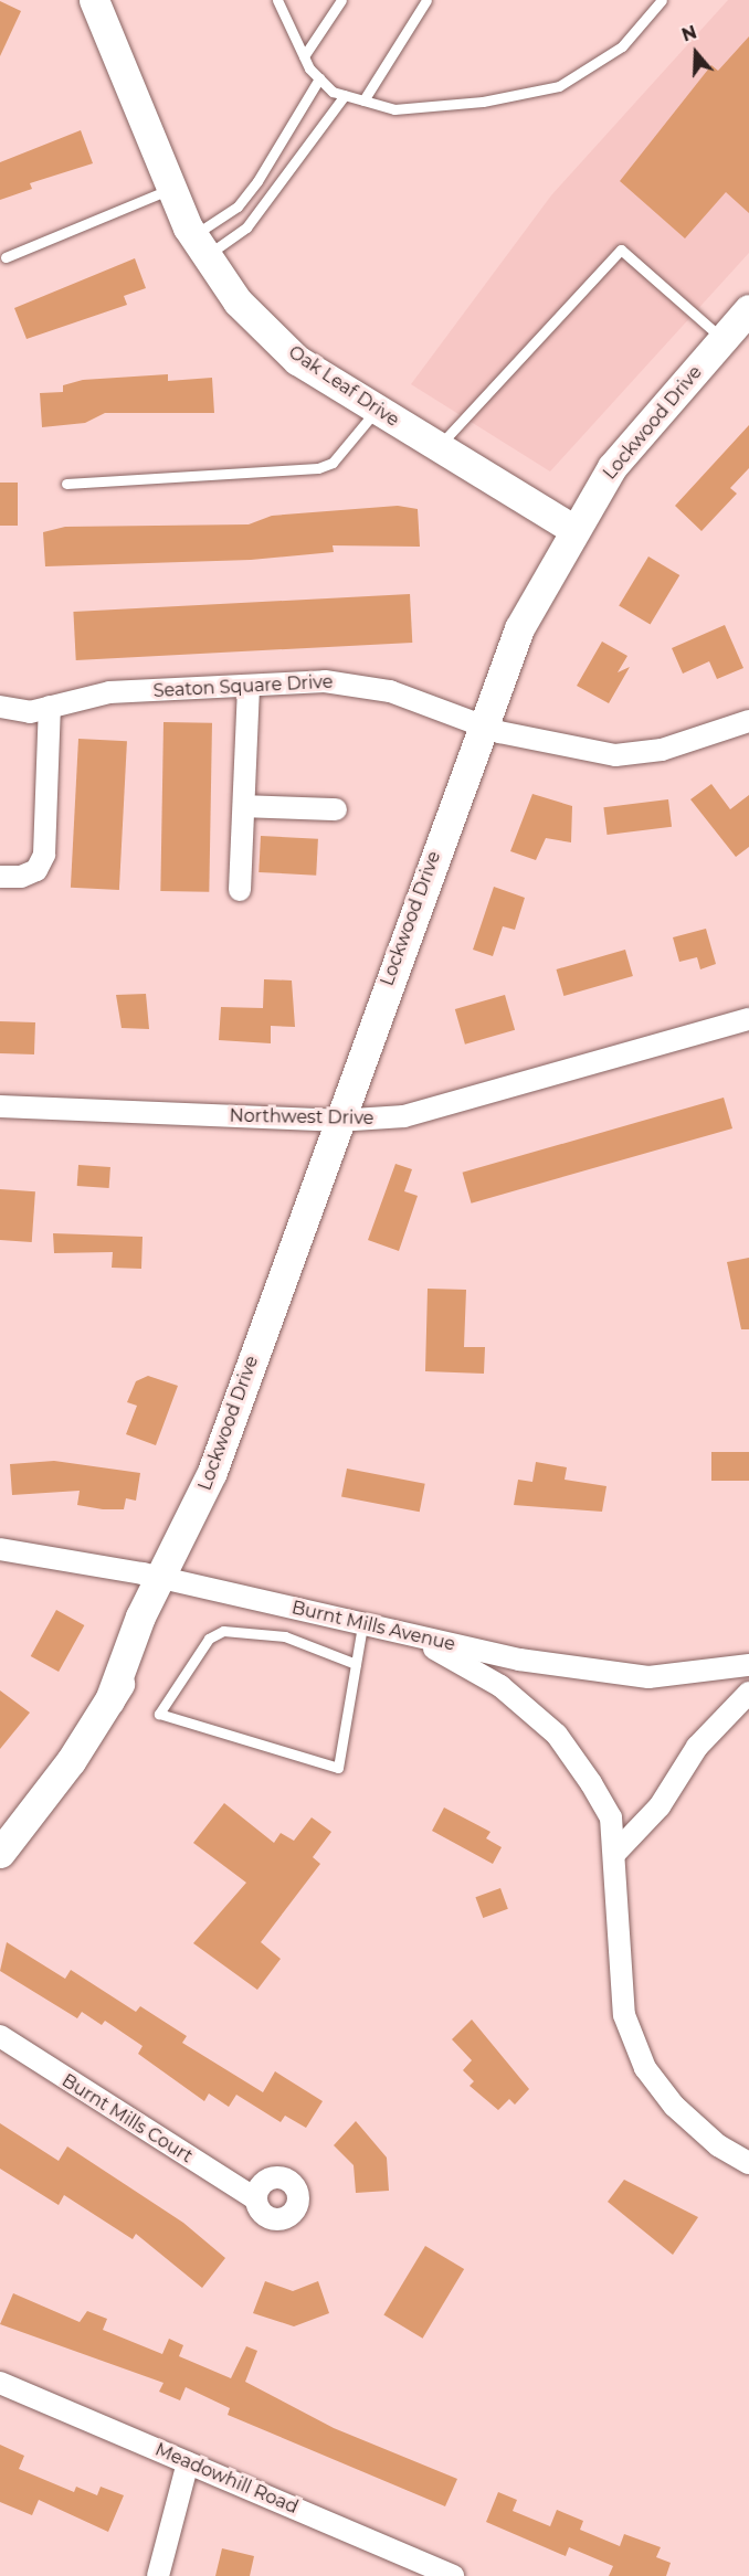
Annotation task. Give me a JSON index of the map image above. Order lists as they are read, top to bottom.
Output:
{
  "streets": {
    "street": [
      "Oak Leaf Drive",
      "Lockwood Drive",
      "Seaton Square Drive",
      "Northwest Drive",
      "Burnt Mills Avenue",
      "Burnt Mills Court",
      "Meadowhill Road"
    ]
  },
  "crossings": [
    ["Oak Leaf Drive", "Lockwood Drive"],
    ["Lockwood Drive", "Seaton Square Drive"],
    ["Lockwood Drive", "Northwest Drive"],
    ["Lockwood Drive", "Burnt Mills Avenue"]
  ],
  "north": "top"
}
